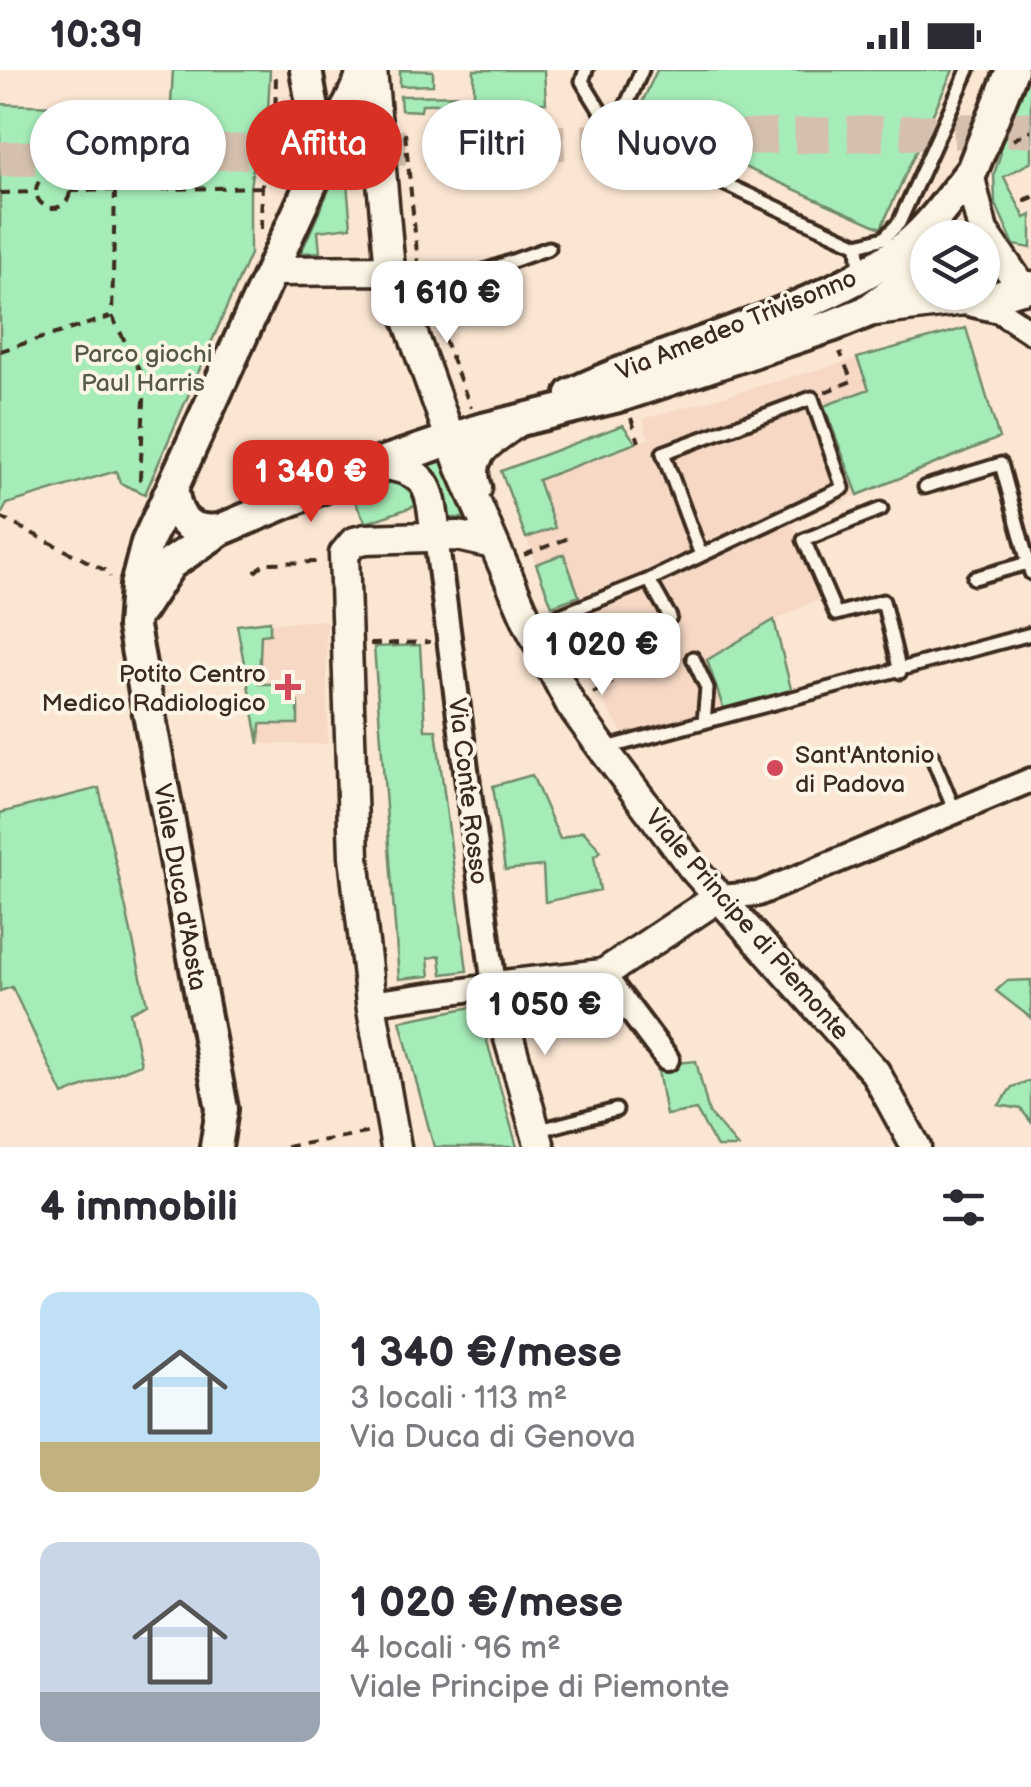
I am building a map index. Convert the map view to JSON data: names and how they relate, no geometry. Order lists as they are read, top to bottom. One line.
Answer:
{"streets":{"main road":["Via Amedeo Trivisonno","Viale Duca d'Aosta"],"street":["Via Conte Rosso","Viale Principe di Piemonte"]},"crossings":[["Via Amedeo Trivisonno","Via Conte Rosso"],["Via Amedeo Trivisonno","Viale Principe di Piemonte"]],"parks":["Parco giochi Paul Harris"],"places":{"health":["Potito Centro Medico Radiologico"],"other":["Sant'Antonio di Padova"]},"page":{"status":"10:39","chip":["Compra","Affitta","Filtri","Nuovo"],"price":["1 610 €","1 340 €","1 020 €","1 050 €"],"heading":"4 immobili","list":[{"name":"1 340 €/mese","note":"3 locali · 113 m² · Via Duca di Genova"},{"name":"1 020 €/mese","note":"4 locali · 96 m² · Viale Principe di Piemonte"}]}}
